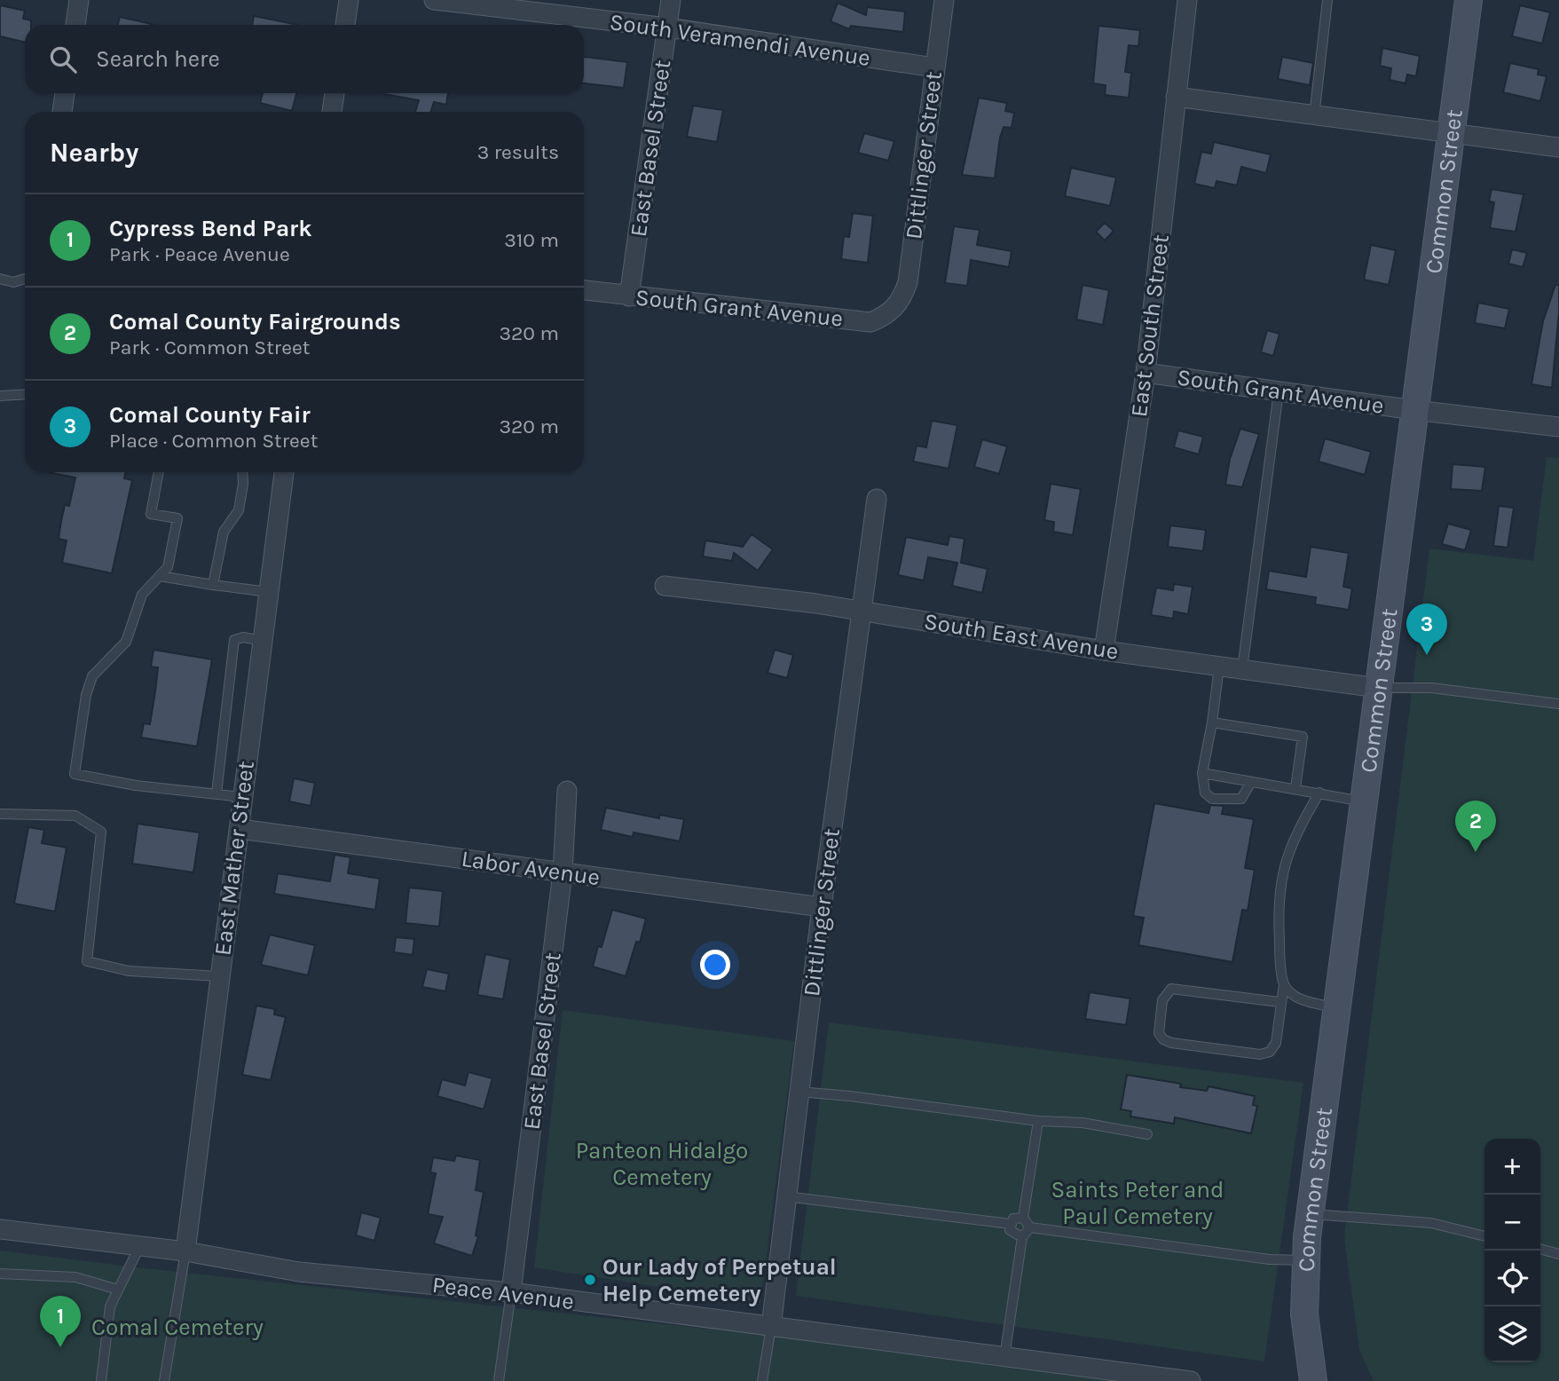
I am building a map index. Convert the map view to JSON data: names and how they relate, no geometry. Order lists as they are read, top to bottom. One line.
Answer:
{"streets":{"main road":["Common Street"],"street":["South Veramendi Avenue","East Basel Street","Dittlinger Street","South Grant Avenue","East South Street","South East Avenue","East Mather Street","Labor Avenue","Peace Avenue"]},"crossings":[["South Veramendi Avenue","East Basel Street"],["South Veramendi Avenue","Dittlinger Street"],["East Basel Street","South Grant Avenue"],["East Basel Street","Labor Avenue"],["East Basel Street","Peace Avenue"],["Dittlinger Street","South Grant Avenue"],["Dittlinger Street","South East Avenue"],["Dittlinger Street","Labor Avenue"],["Dittlinger Street","Peace Avenue"],["Common Street","South Grant Avenue"],["Common Street","South East Avenue"],["South Grant Avenue","East South Street"],["East South Street","South East Avenue"],["East Mather Street","Labor Avenue"],["East Mather Street","Peace Avenue"]],"parks":["Panteon Hidalgo Cemetery","Saints Peter and Paul Cemetery","Comal Cemetery"],"places":["Our Lady of Perpetual Help Cemetery"],"page":{"search":"Search here","heading":["Nearby","3 results"],"list":[{"mark":"1","name":"Cypress Bend Park","note":"Park · Peace Avenue","value":"310 m"},{"mark":"2","name":"Comal County Fairgrounds","note":"Park · Common Street","value":"320 m"},{"mark":"3","name":"Comal County Fair","note":"Place · Common Street","value":"320 m"}],"pins":["3","2","1"],"map_buttons":["+","−"]}}
